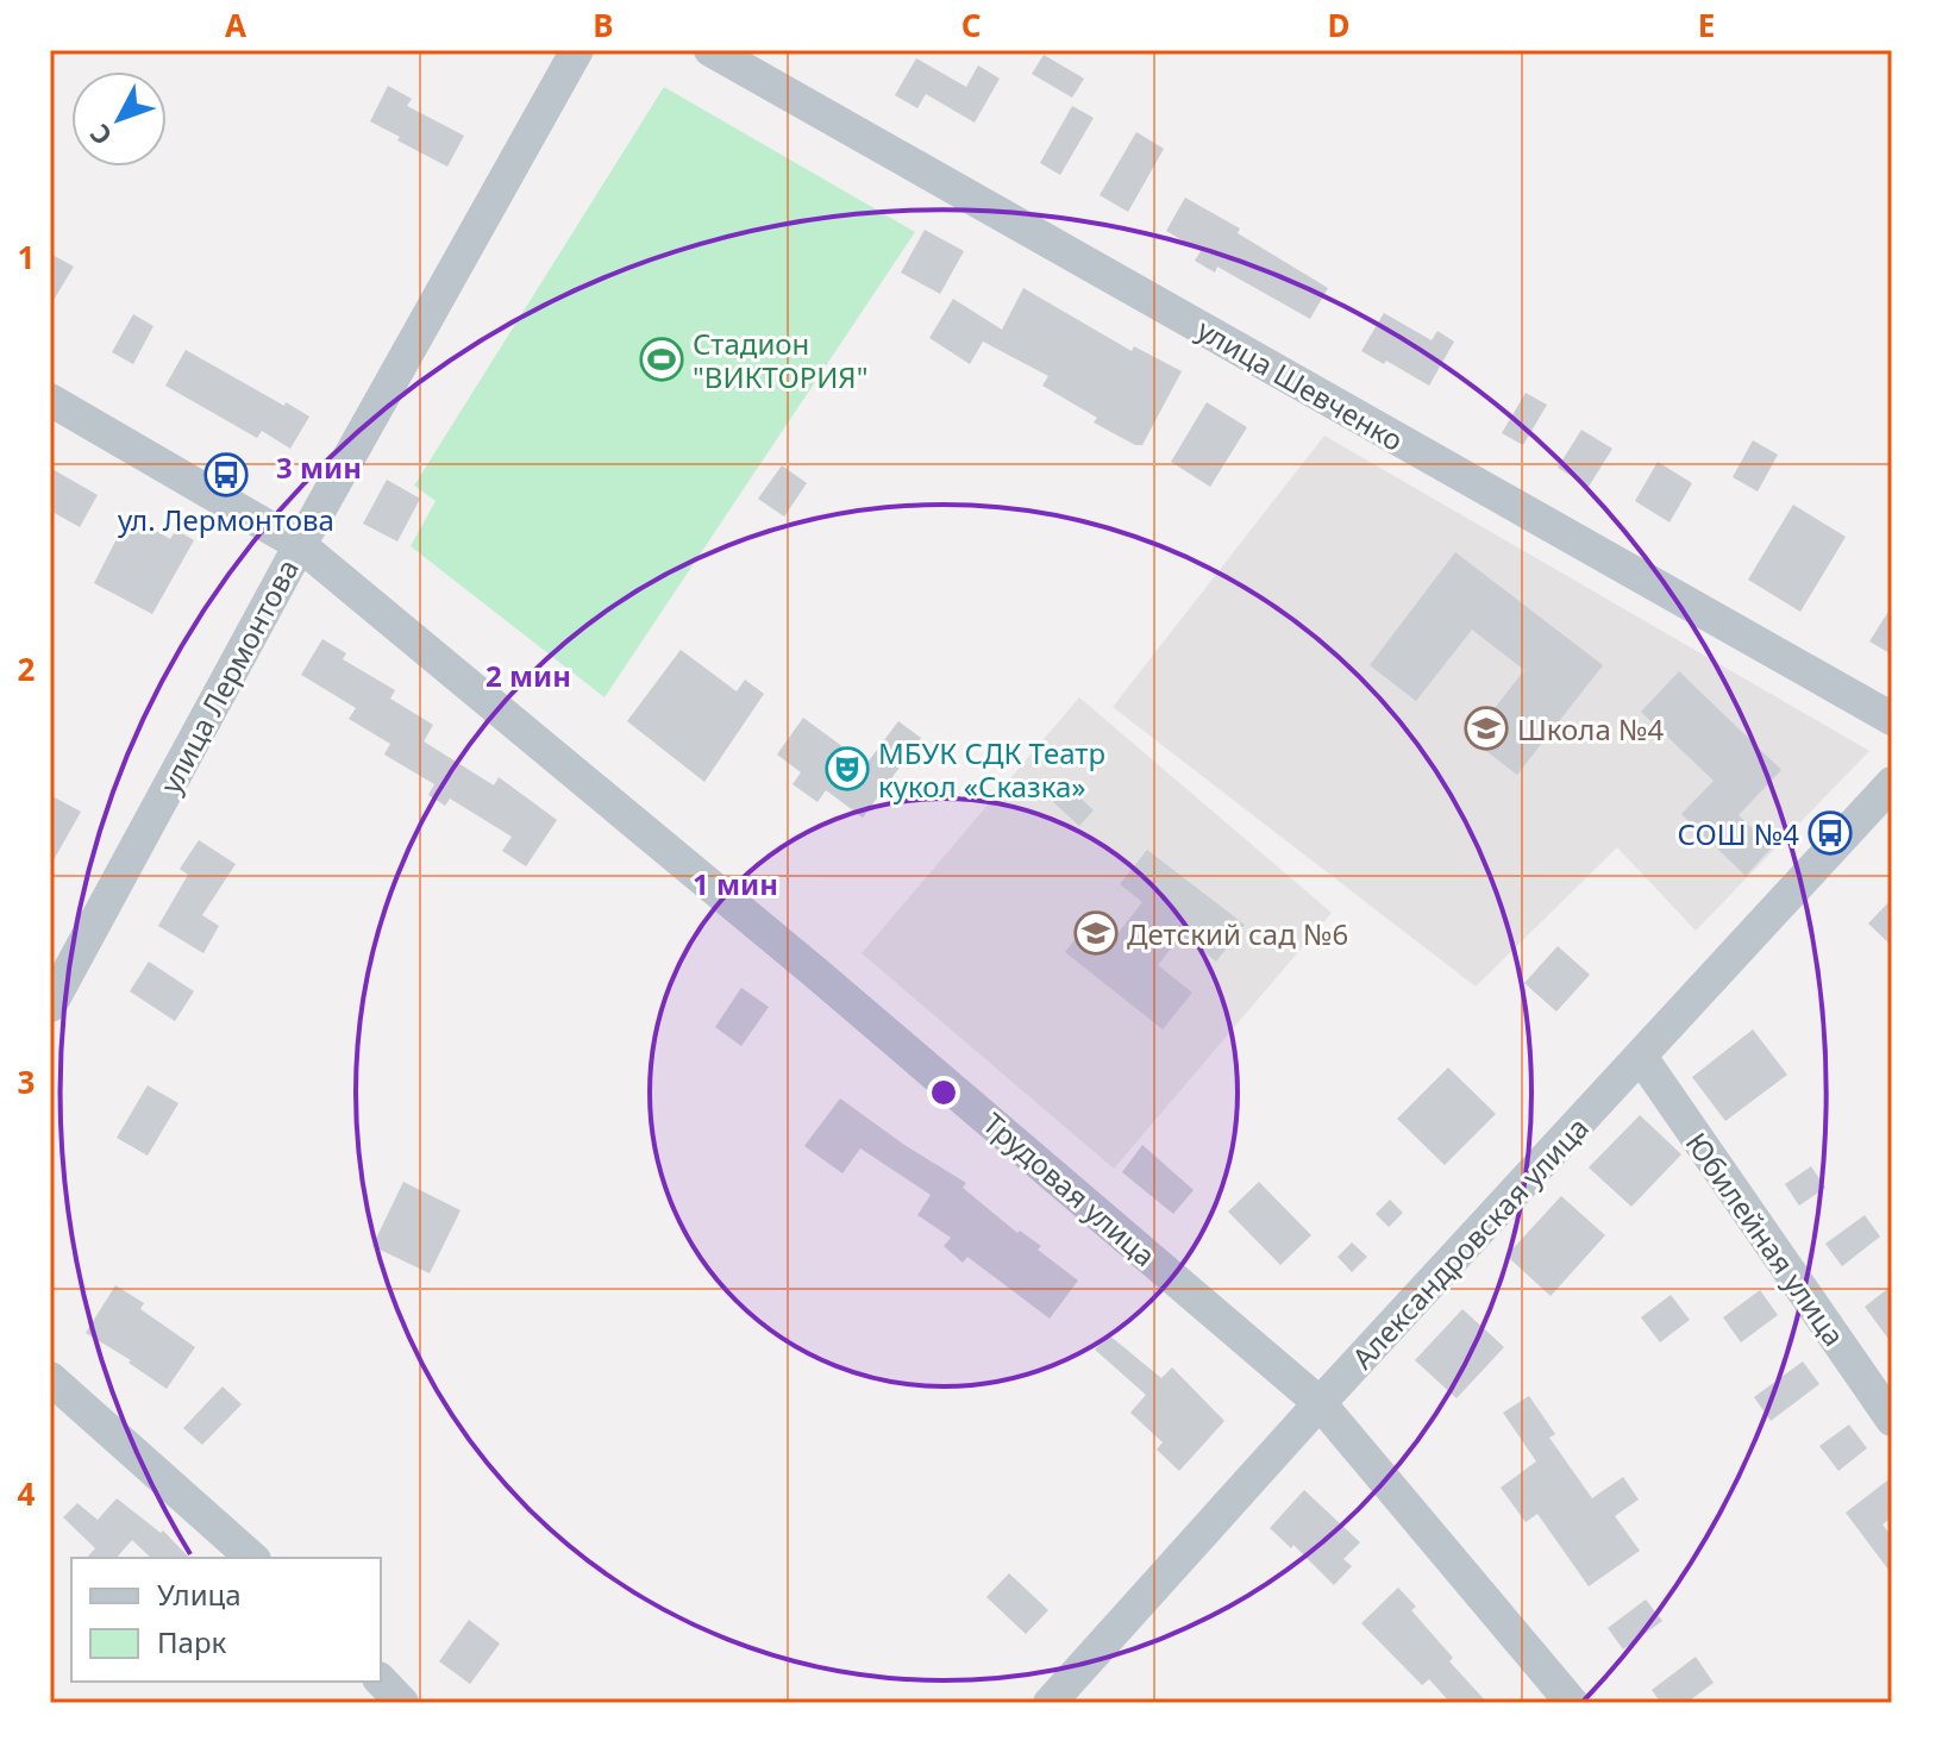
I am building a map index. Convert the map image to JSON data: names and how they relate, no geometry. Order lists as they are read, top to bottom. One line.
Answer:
{"streets":{"street":["улица Шевченко","улица Лермонтова","Трудовая улица","Юбилейная улица","Александровская улица"]},"crossings":[["улица Лермонтова","Трудовая улица"],["Трудовая улица","Александровская улица"],["Юбилейная улица","Александровская улица"]],"places":{"sports":["Стадион \"ВИКТОРИЯ\""],"bus stop":["ул. Лермонтова","СОШ №4"],"school or university":["Школа №4","Детский сад №6"],"theatre":["МБУК СДК Театр кукол «Сказка»"]},"legend":["Улица","Парк"],"north":"bottom left","grid":{"columns":["A","B","C","D","E"],"rows":["1","2","3","4"]},"rings":["3 мин","2 мин","1 мин"]}
